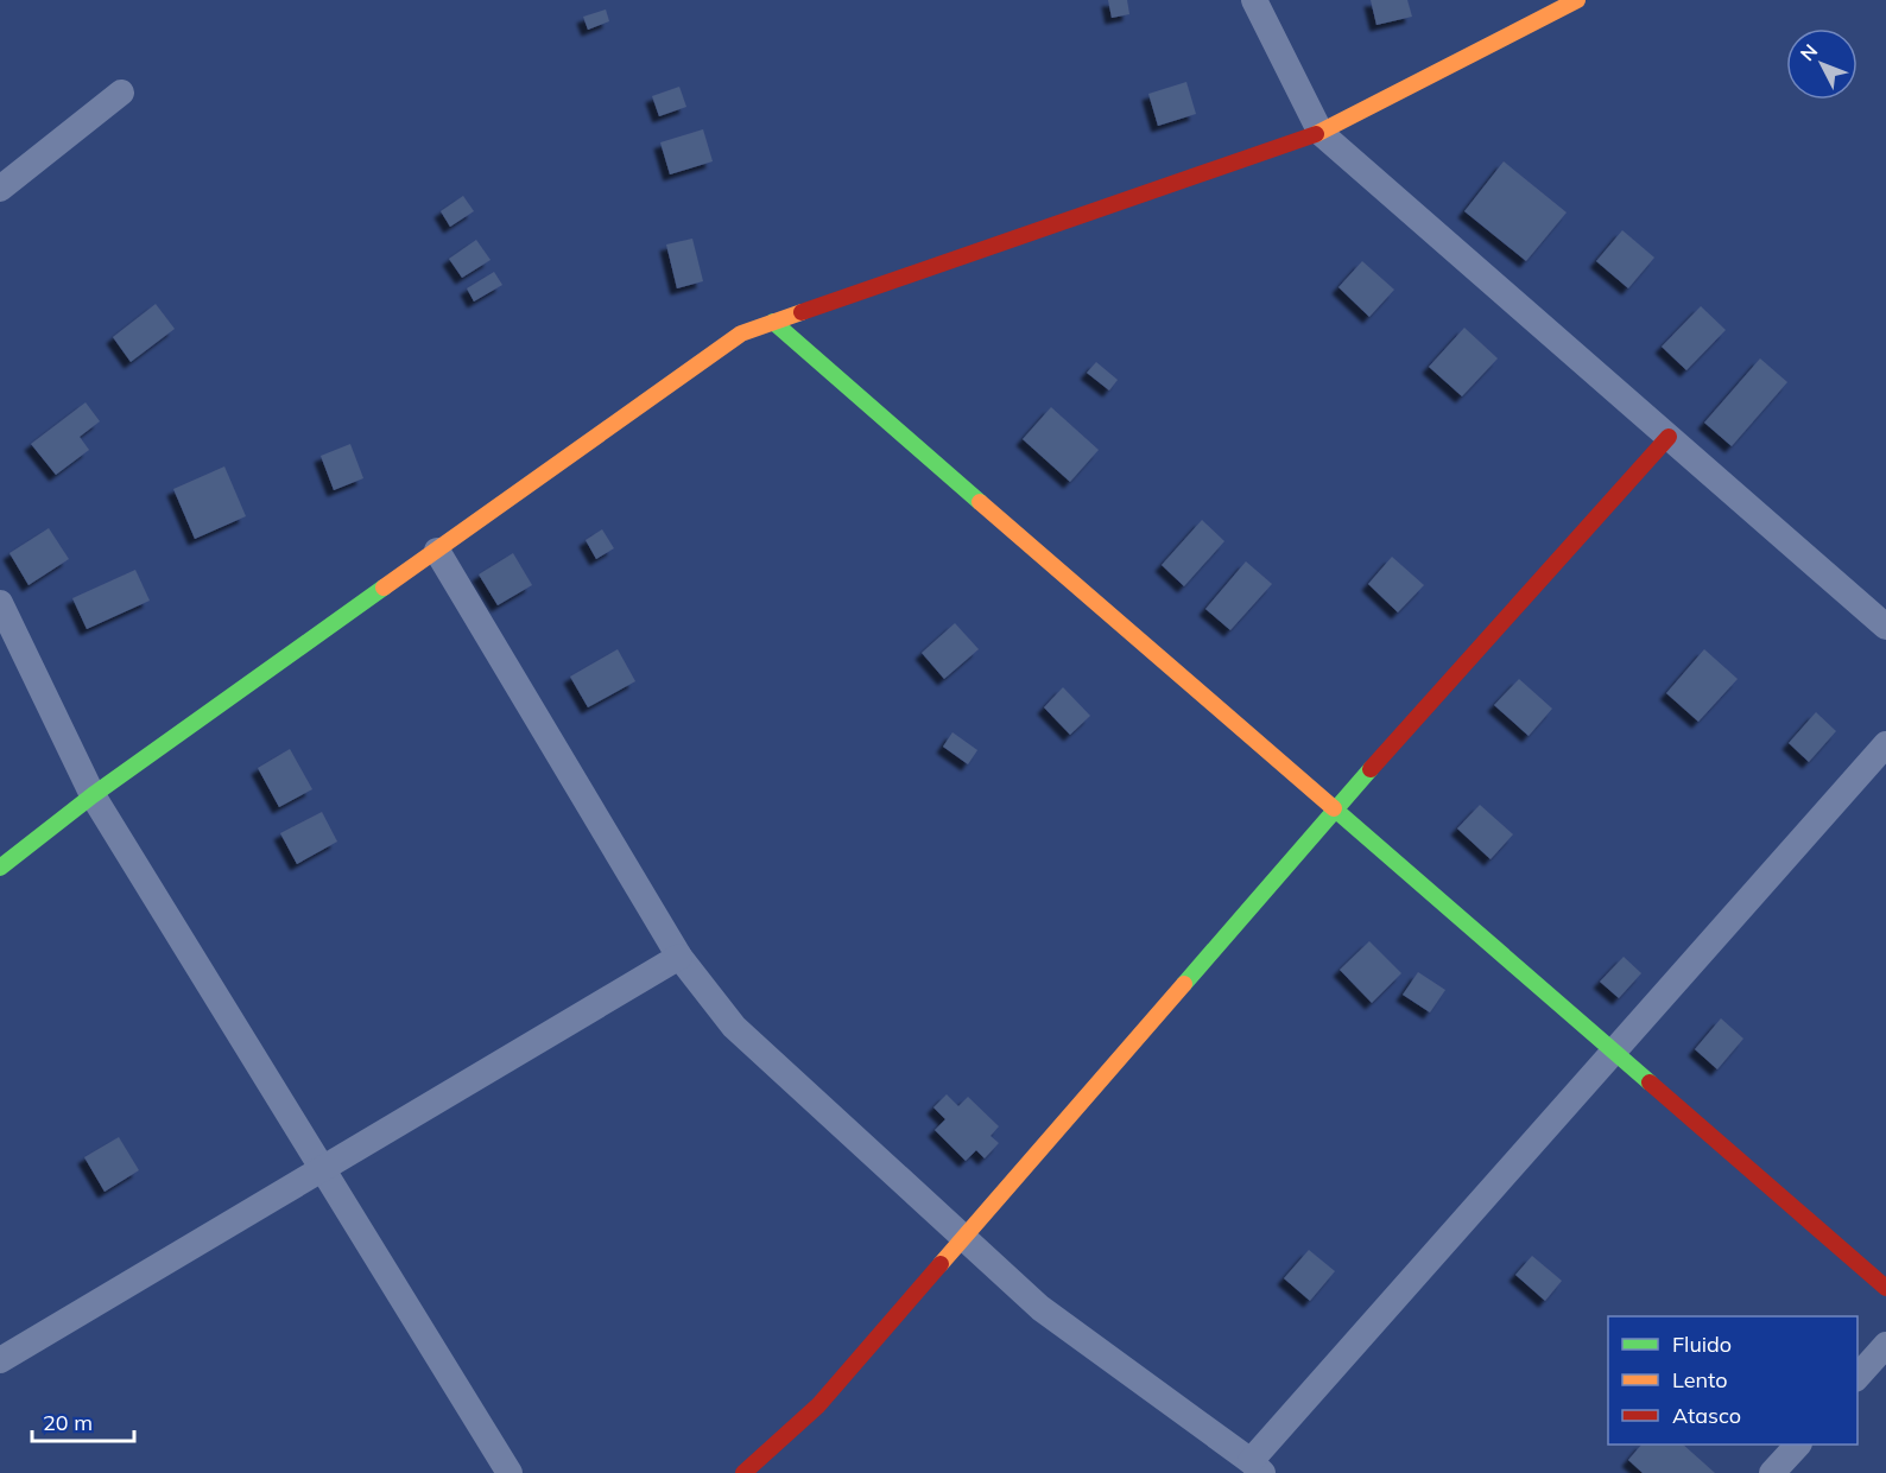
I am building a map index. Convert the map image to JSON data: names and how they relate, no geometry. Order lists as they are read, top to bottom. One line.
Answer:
{"legend":["Fluido","Lento","Atasco"],"scale_bar":"20 m","north":"top left"}
